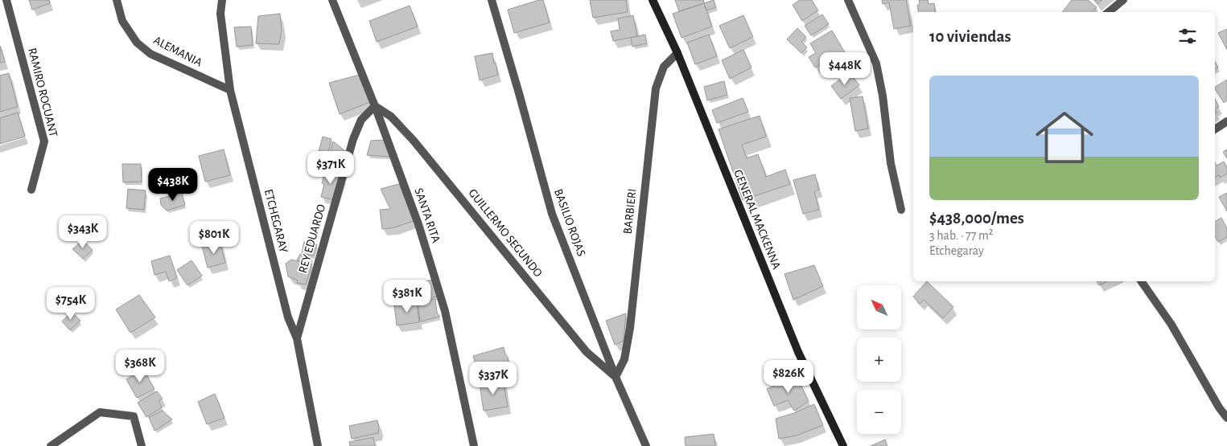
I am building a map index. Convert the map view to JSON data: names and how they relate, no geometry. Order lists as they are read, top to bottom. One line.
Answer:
{"streets":{"street":["ALEMANIA","RAMIRO ROCUANT","BARBIERI","SANTA RITA","GENERAL MACKENNA","ETCHEGARAY","BASILIO ROJAS","GUILLERMO SEGUNDO","REY EDUARDO"]},"crossings":[["ALEMANIA","ETCHEGARAY"],["BARBIERI","GENERAL MACKENNA"],["BARBIERI","BASILIO ROJAS"],["BARBIERI","GUILLERMO SEGUNDO"],["SANTA RITA","GUILLERMO SEGUNDO"],["SANTA RITA","REY EDUARDO"],["ETCHEGARAY","REY EDUARDO"],["BASILIO ROJAS","GUILLERMO SEGUNDO"],["GUILLERMO SEGUNDO","REY EDUARDO"]],"north":"top left","page":{"heading":"10 viviendas","price":["$448K","$371K","$438K","$343K","$801K","$381K","$754K","$368K","$826K","$337K"],"list":[{"name":"$438,000/mes","note":"3 hab. · 77 m² · Etchegaray"}],"map_buttons":["+","−"]}}
